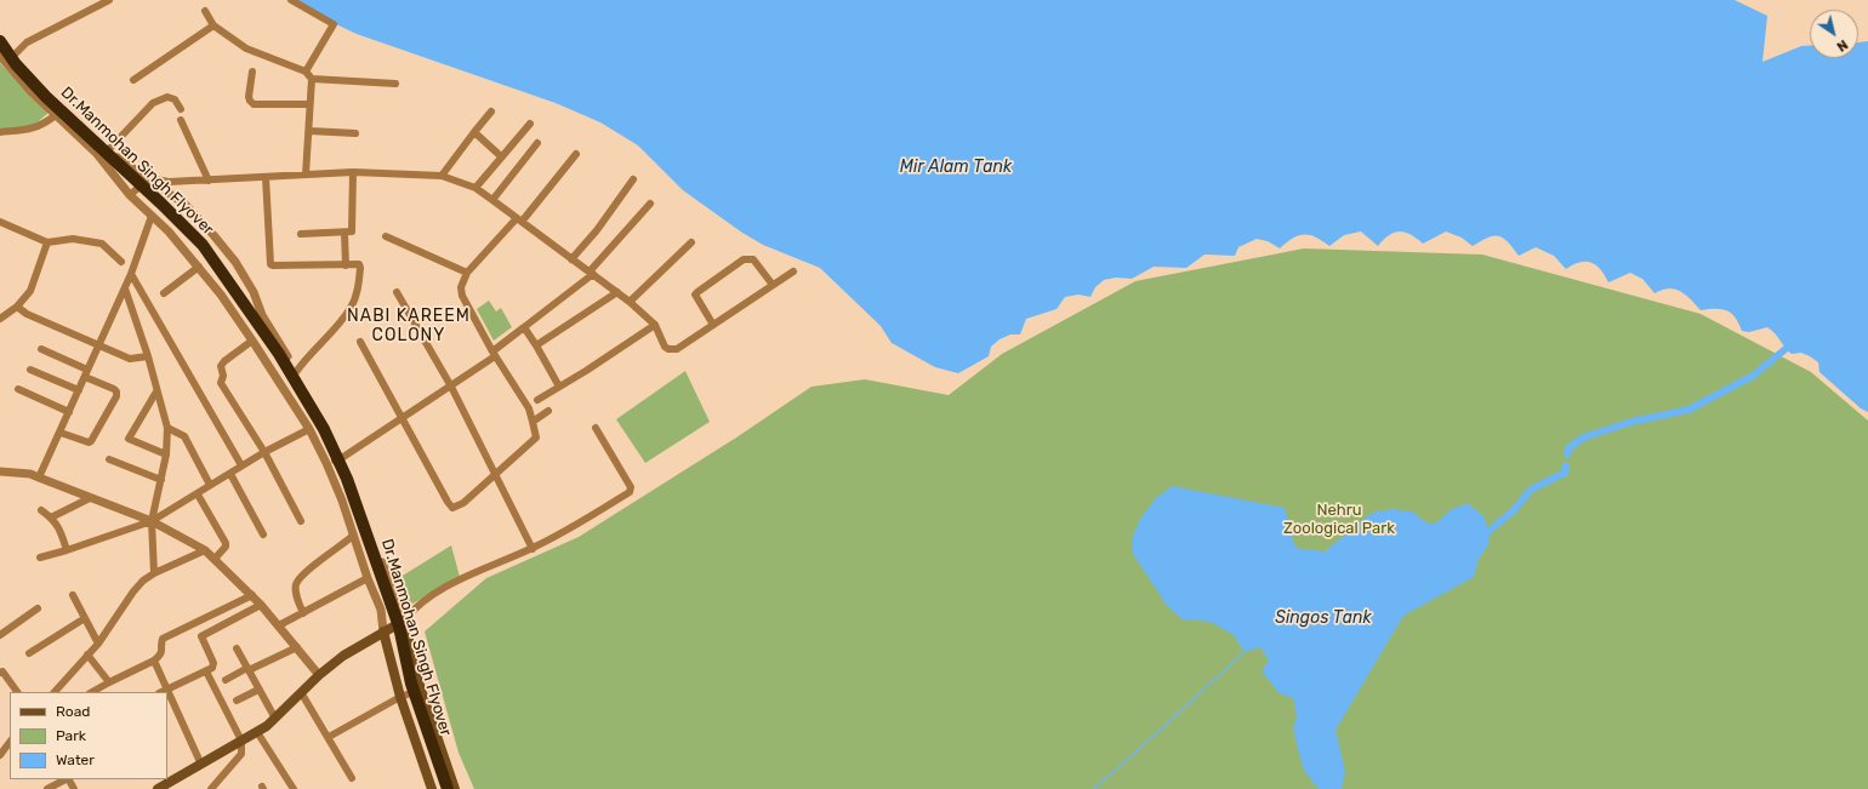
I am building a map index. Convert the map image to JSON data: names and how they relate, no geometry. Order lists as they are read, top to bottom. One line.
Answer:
{"streets":{"highway":["Dr.Manmohan Singh Flyover"]},"districts":["NABI KAREEM COLONY"],"water":["Mir Alam Tank","Singos Tank"],"parks":["Nehru Zoological Park"],"legend":["Road","Park","Water"],"north":"bottom right"}
